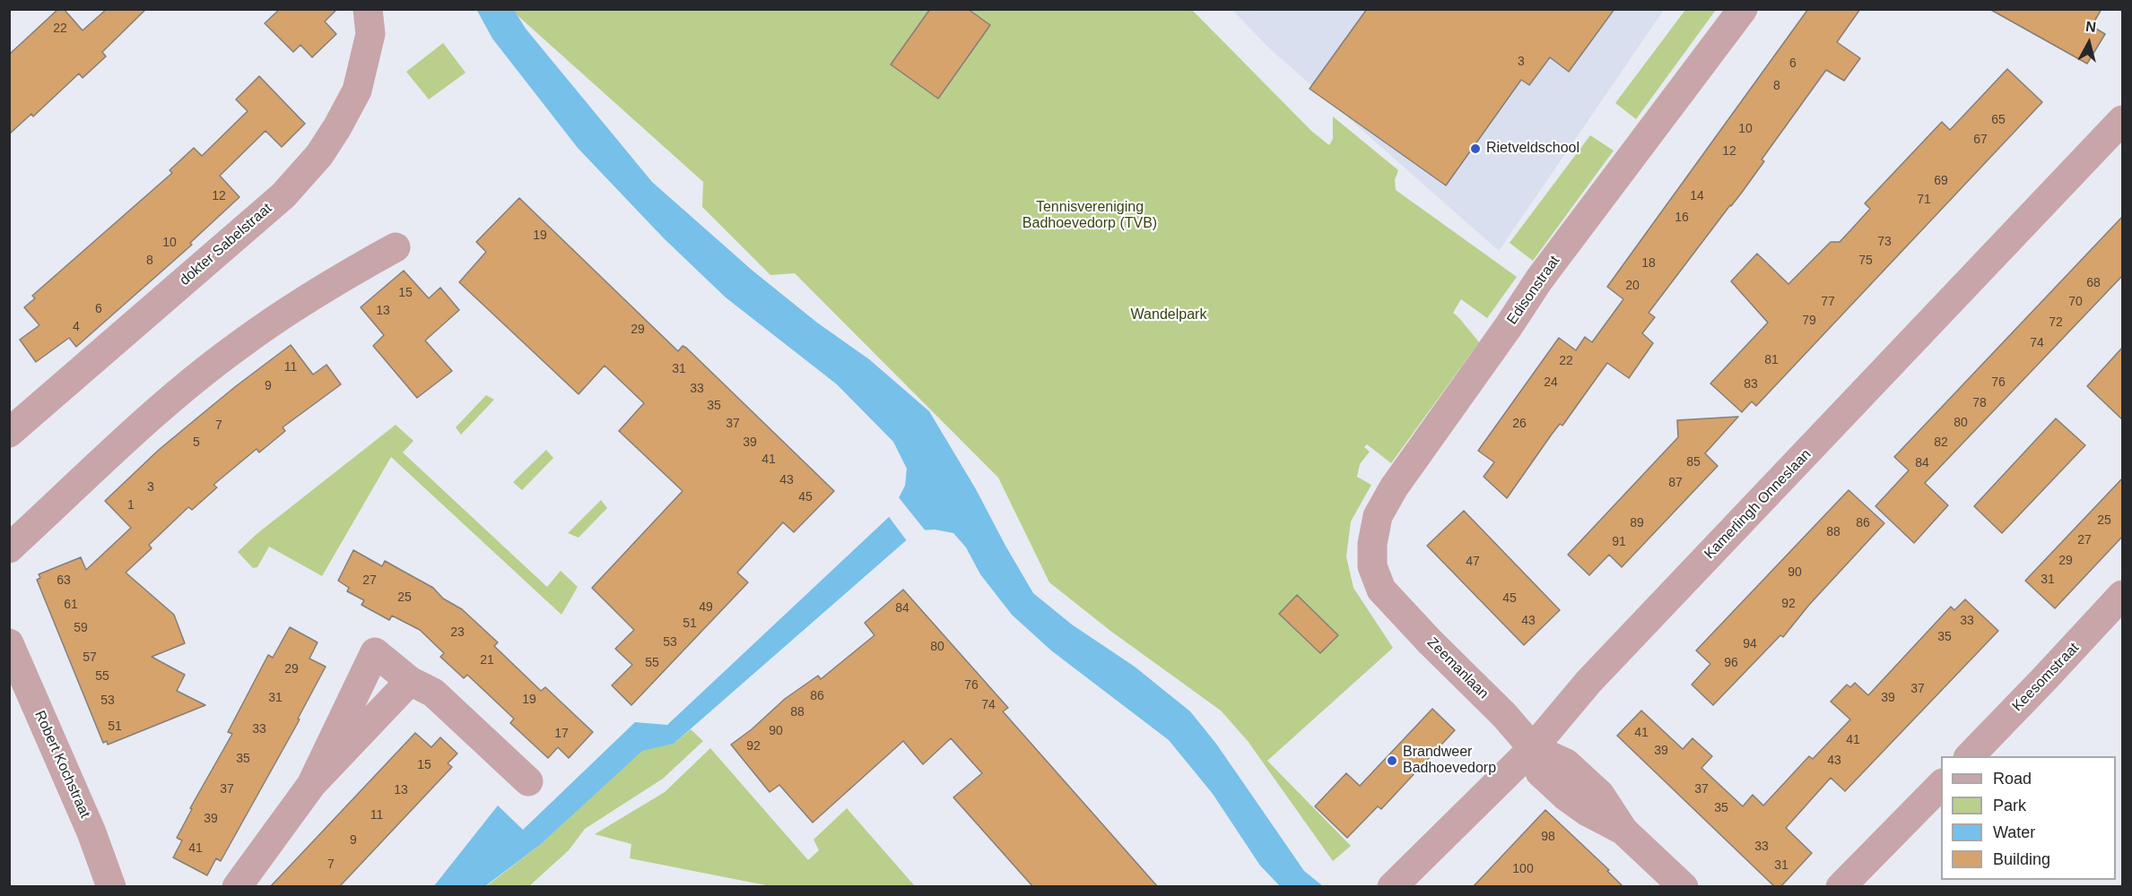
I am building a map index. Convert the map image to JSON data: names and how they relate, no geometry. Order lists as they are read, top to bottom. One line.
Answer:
{"streets":{"street":["dokter Sabelstraat","Edisonstraat","Kamerlingh Onneslaan","Zeemanlaan","Keesomstraat","Robert Kochstraat"]},"crossings":[["Edisonstraat","Zeemanlaan"],["Kamerlingh Onneslaan","Zeemanlaan"]],"parks":["Tennisvereniging Badhoevedorp (TVB)","Wandelpark"],"places":["Rietveldschool","Brandweer Badhoevedorp"],"house_numbers":["22","3","6","8","65","10","67","12","69","12","14","71","16","19","73","10","8","75","18","68","20","15","77","70","6","13","79","72","4","29","74","81","22","11","31","24","76","83","9","33","78","35","80","37","26","7","5","39","82","41","85","84","43","87","3","45","1","25","89","86","88","27","91","29","47","90","31","63","27","25","45","92","61","49","84","43","33","51","59","23","35","53","94","80","57","21","55","96","29","55","76","37","86","31","39","19","53","74","88","51","33","90","41","17","41","92","39","35","43","15","37","37","13","35","11","39","98","9","33","41","7","31","100"],"legend":["Road","Park","Water","Building"],"north":"top"}
